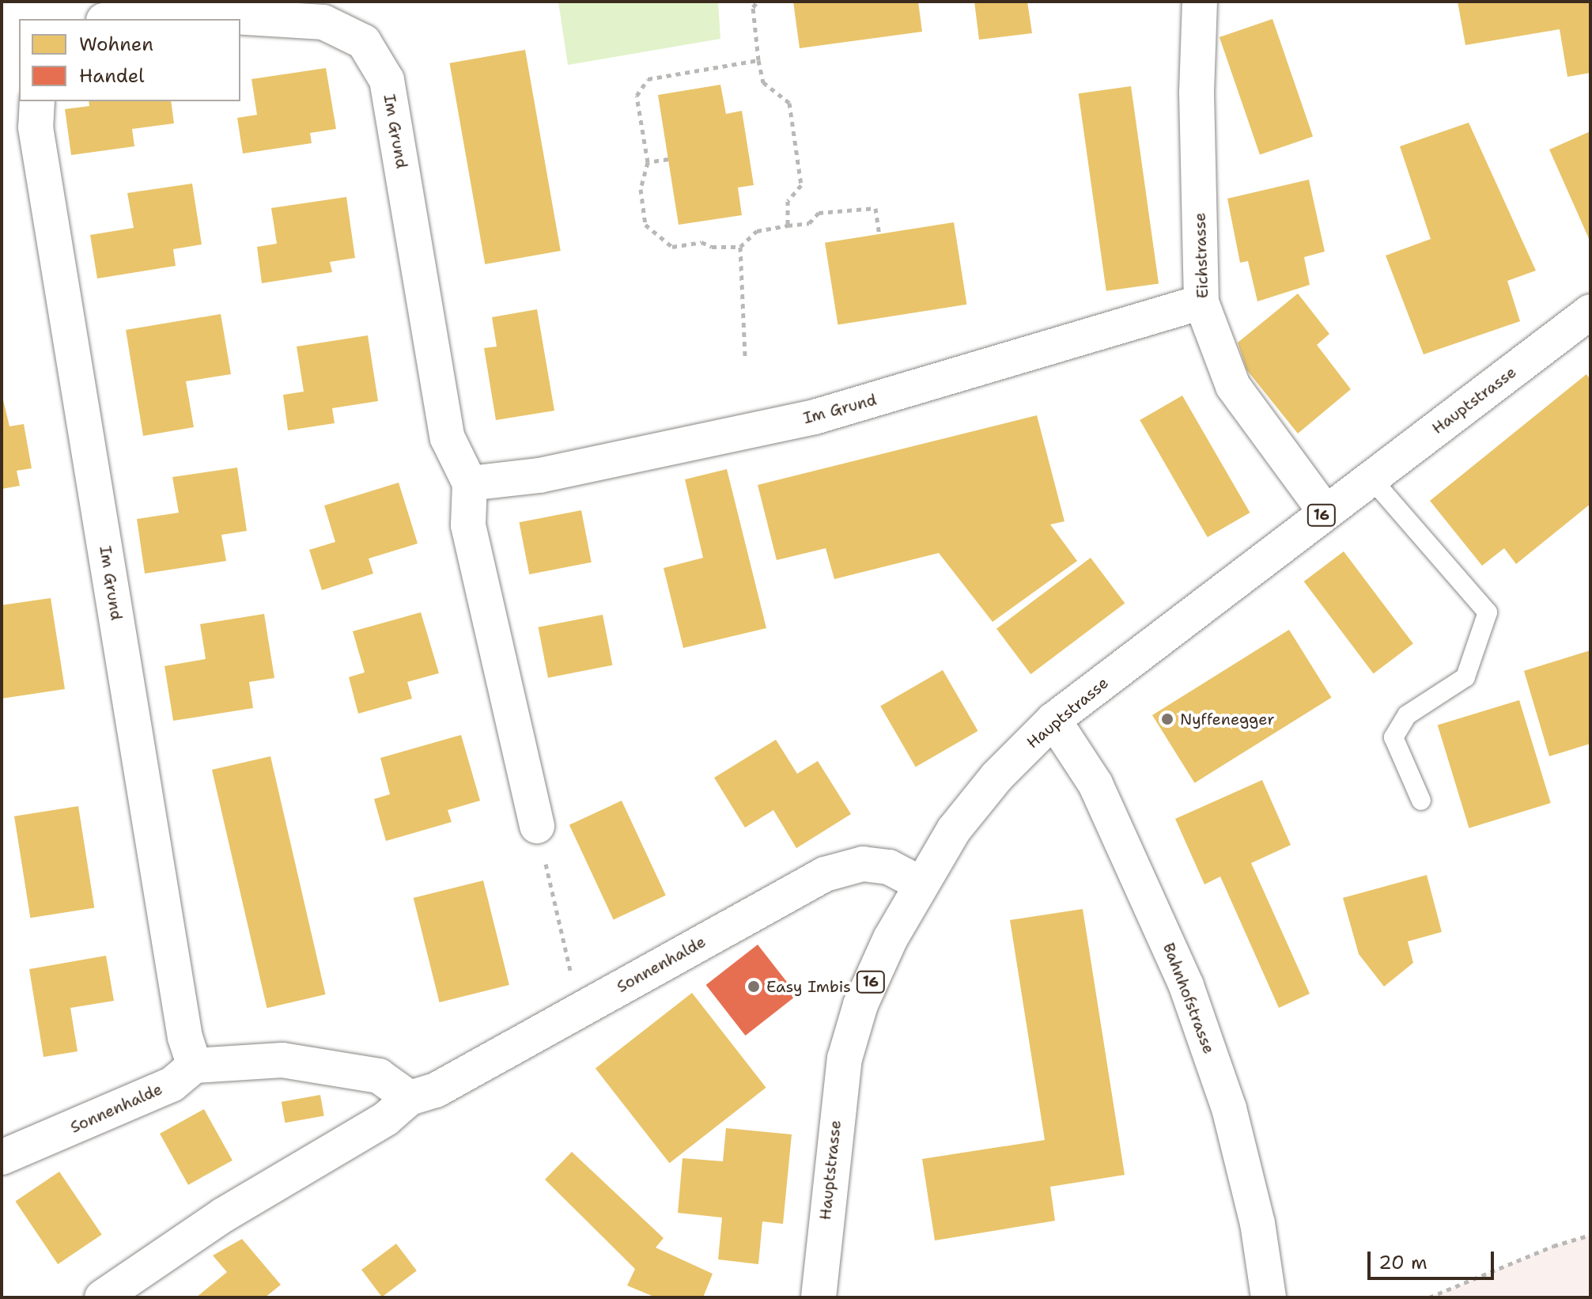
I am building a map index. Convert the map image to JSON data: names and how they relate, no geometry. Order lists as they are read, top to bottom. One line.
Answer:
{"streets":{"street":["Im Grund","Eichstrasse","Hauptstrasse","16","Sonnenhalde","Bahnhofstrasse"]},"crossings":[["Im Grund","Eichstrasse"],["Im Grund","Sonnenhalde"],["Eichstrasse","Hauptstrasse"],["Hauptstrasse","Sonnenhalde"],["Hauptstrasse","Bahnhofstrasse"]],"places":["Nyffenegger","Easy Imbis"],"legend":["Wohnen","Handel"],"scale_bar":"20 m"}
